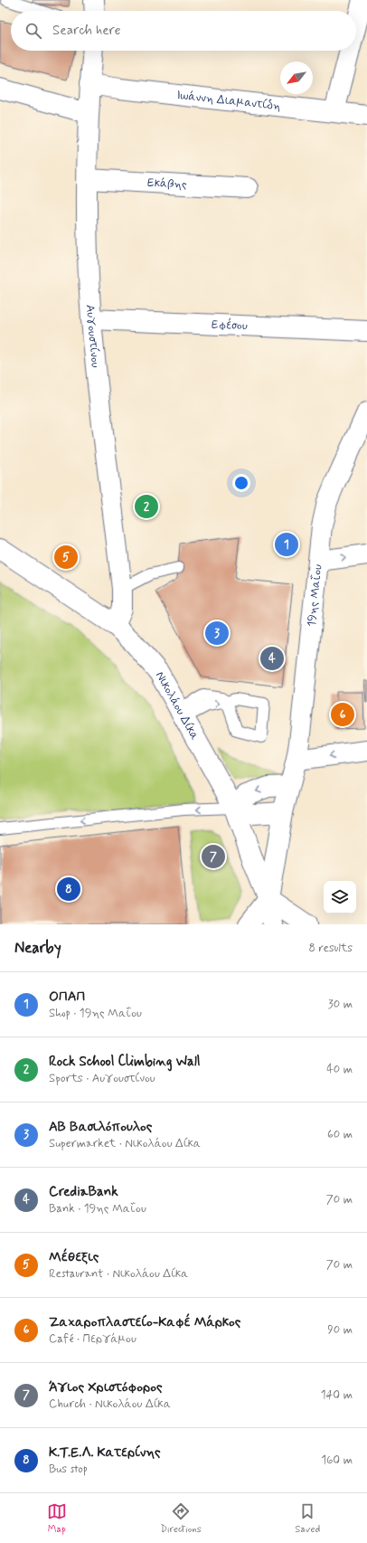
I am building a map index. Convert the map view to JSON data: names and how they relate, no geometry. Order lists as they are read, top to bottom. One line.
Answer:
{"streets":{"street":["Ιωάννη Διαμαντίδη","Εκάβης","Εφέσου","Αυγουστίνου","19ης Μαΐου","Νικολάου Δίκα"]},"crossings":[["Ιωάννη Διαμαντίδη","Αυγουστίνου"],["Εκάβης","Αυγουστίνου"],["Εφέσου","Αυγουστίνου"],["Αυγουστίνου","Νικολάου Δίκα"],["19ης Μαΐου","Νικολάου Δίκα"]],"north":"bottom left","page":{"search":"Search here","pins":["2","1","5","3","4","6","7","8"],"heading":["Nearby","8 results"],"list":[{"mark":"1","name":"ΟΠΑΠ","note":"Shop · 19ης Μαΐου","value":"30 m"},{"mark":"2","name":"Rock School Climbing Wall","note":"Sports · Αυγουστίνου","value":"40 m"},{"mark":"3","name":"ΑΒ Βασιλόπουλος","note":"Supermarket · Νικολάου Δίκα","value":"60 m"},{"mark":"4","name":"CrediaBank","note":"Bank · 19ης Μαΐου","value":"70 m"},{"mark":"5","name":"Μέθεξις","note":"Restaurant · Νικολάου Δίκα","value":"70 m"},{"mark":"6","name":"Ζαχαροπλαστείο-Καφέ Μάρκος","note":"Café · Περγάμου","value":"90 m"},{"mark":"7","name":"Άγιος Χριστόφορος","note":"Church · Νικολάου Δίκα","value":"140 m"},{"mark":"8","name":"Κ.Τ.Ε.Λ. Κατερίνης","note":"Bus stop","value":"160 m"}],"nav":["Map","Directions","Saved"]}}
